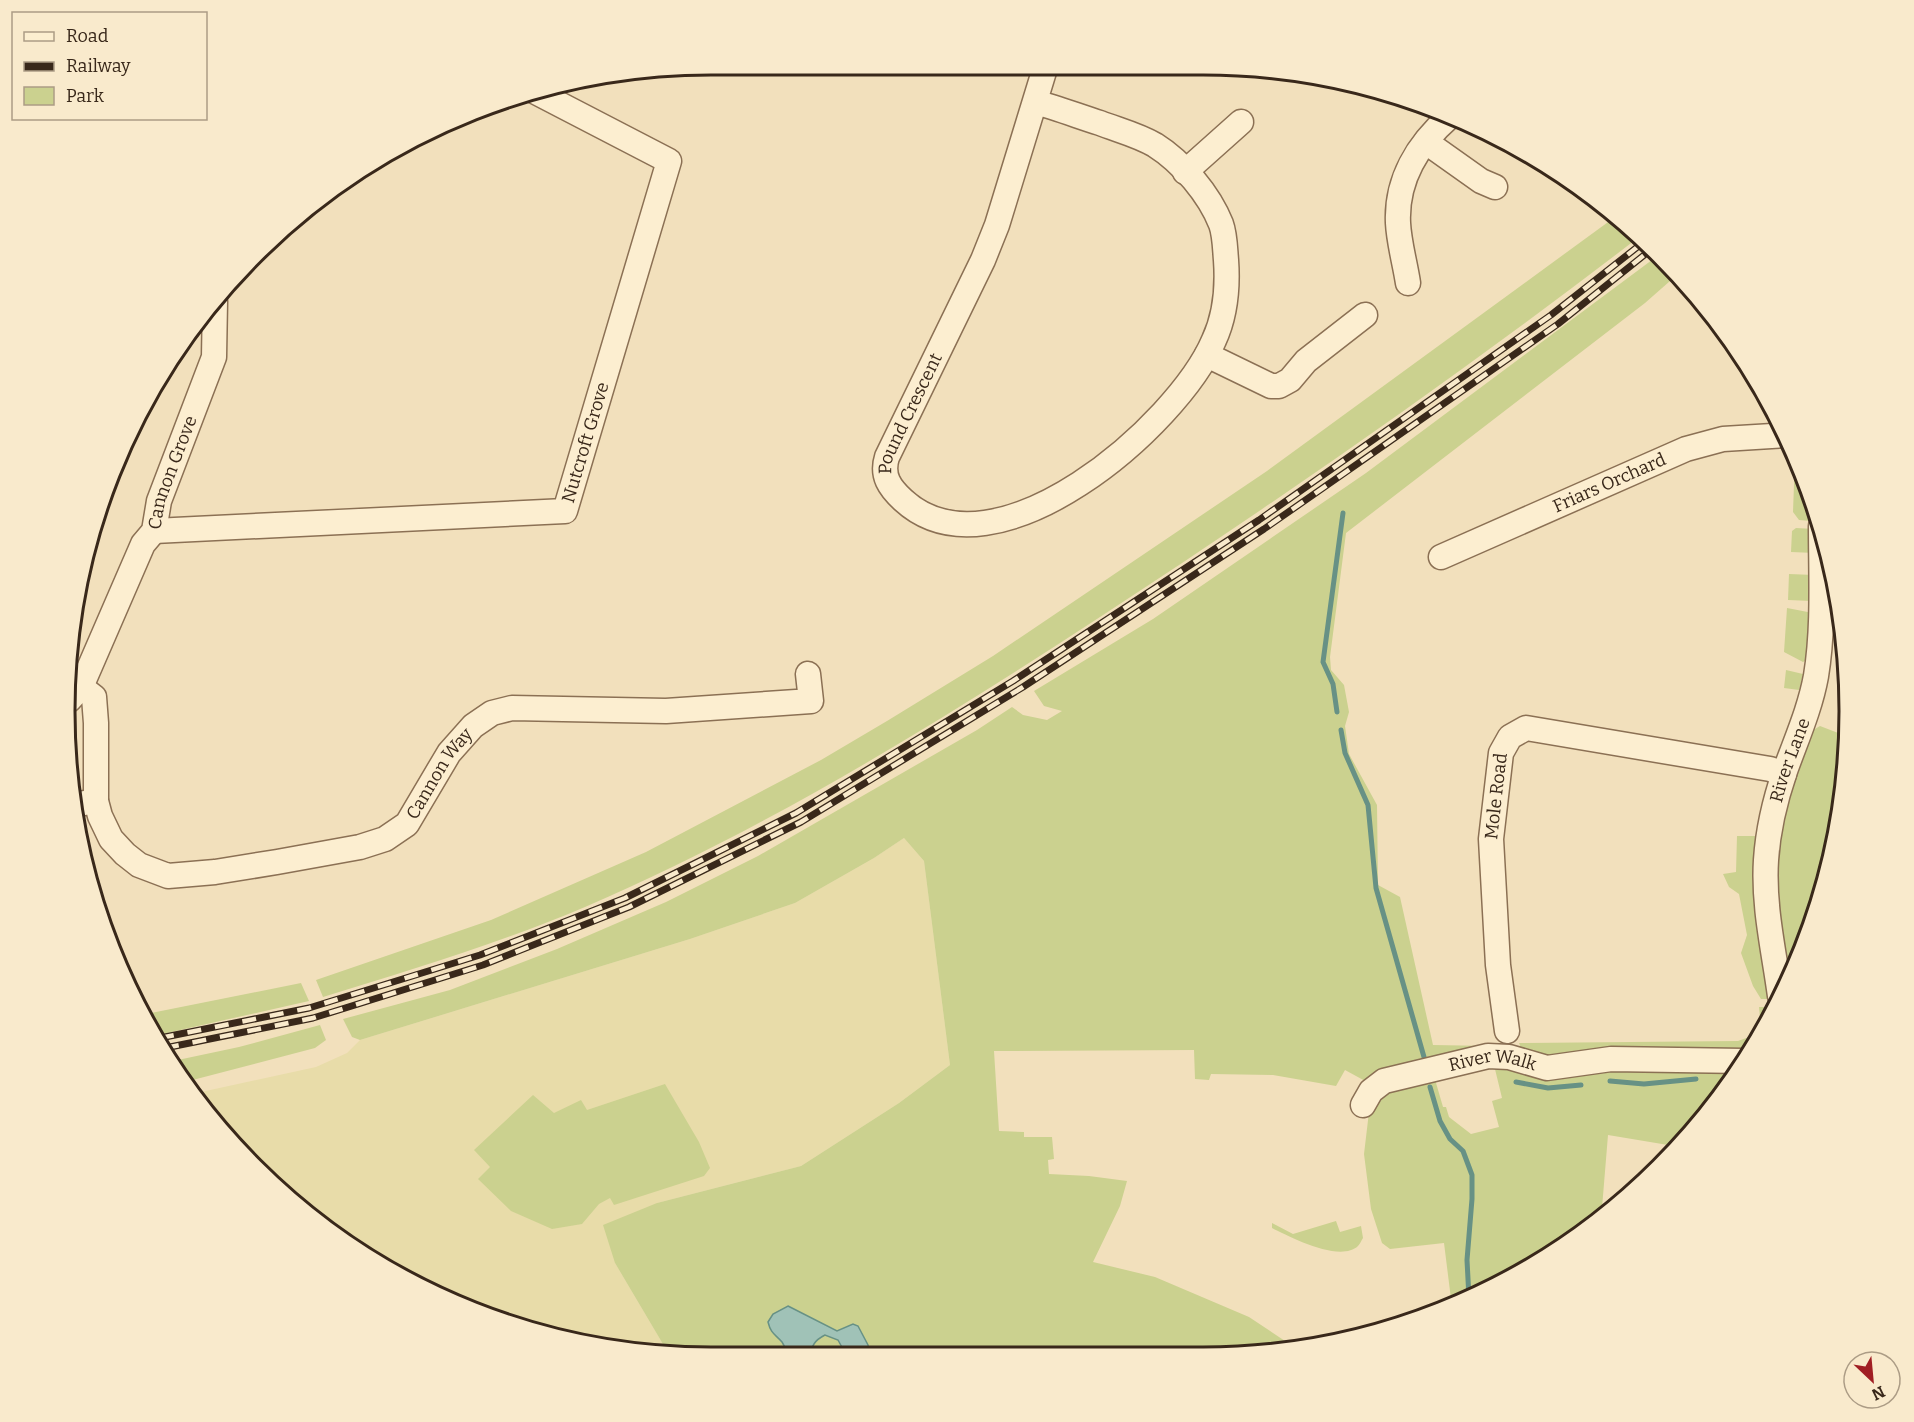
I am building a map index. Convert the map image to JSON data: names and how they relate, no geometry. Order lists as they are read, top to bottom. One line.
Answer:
{"streets":{"street":["Pound Crescent","Nutcroft Grove","Cannon Grove","Friars Orchard","River Lane","Cannon Way","Mole Road","River Walk"]},"crossings":[["Nutcroft Grove","Cannon Grove"],["River Lane","Mole Road"]],"legend":["Road","Railway","Park"],"north":"bottom right"}
